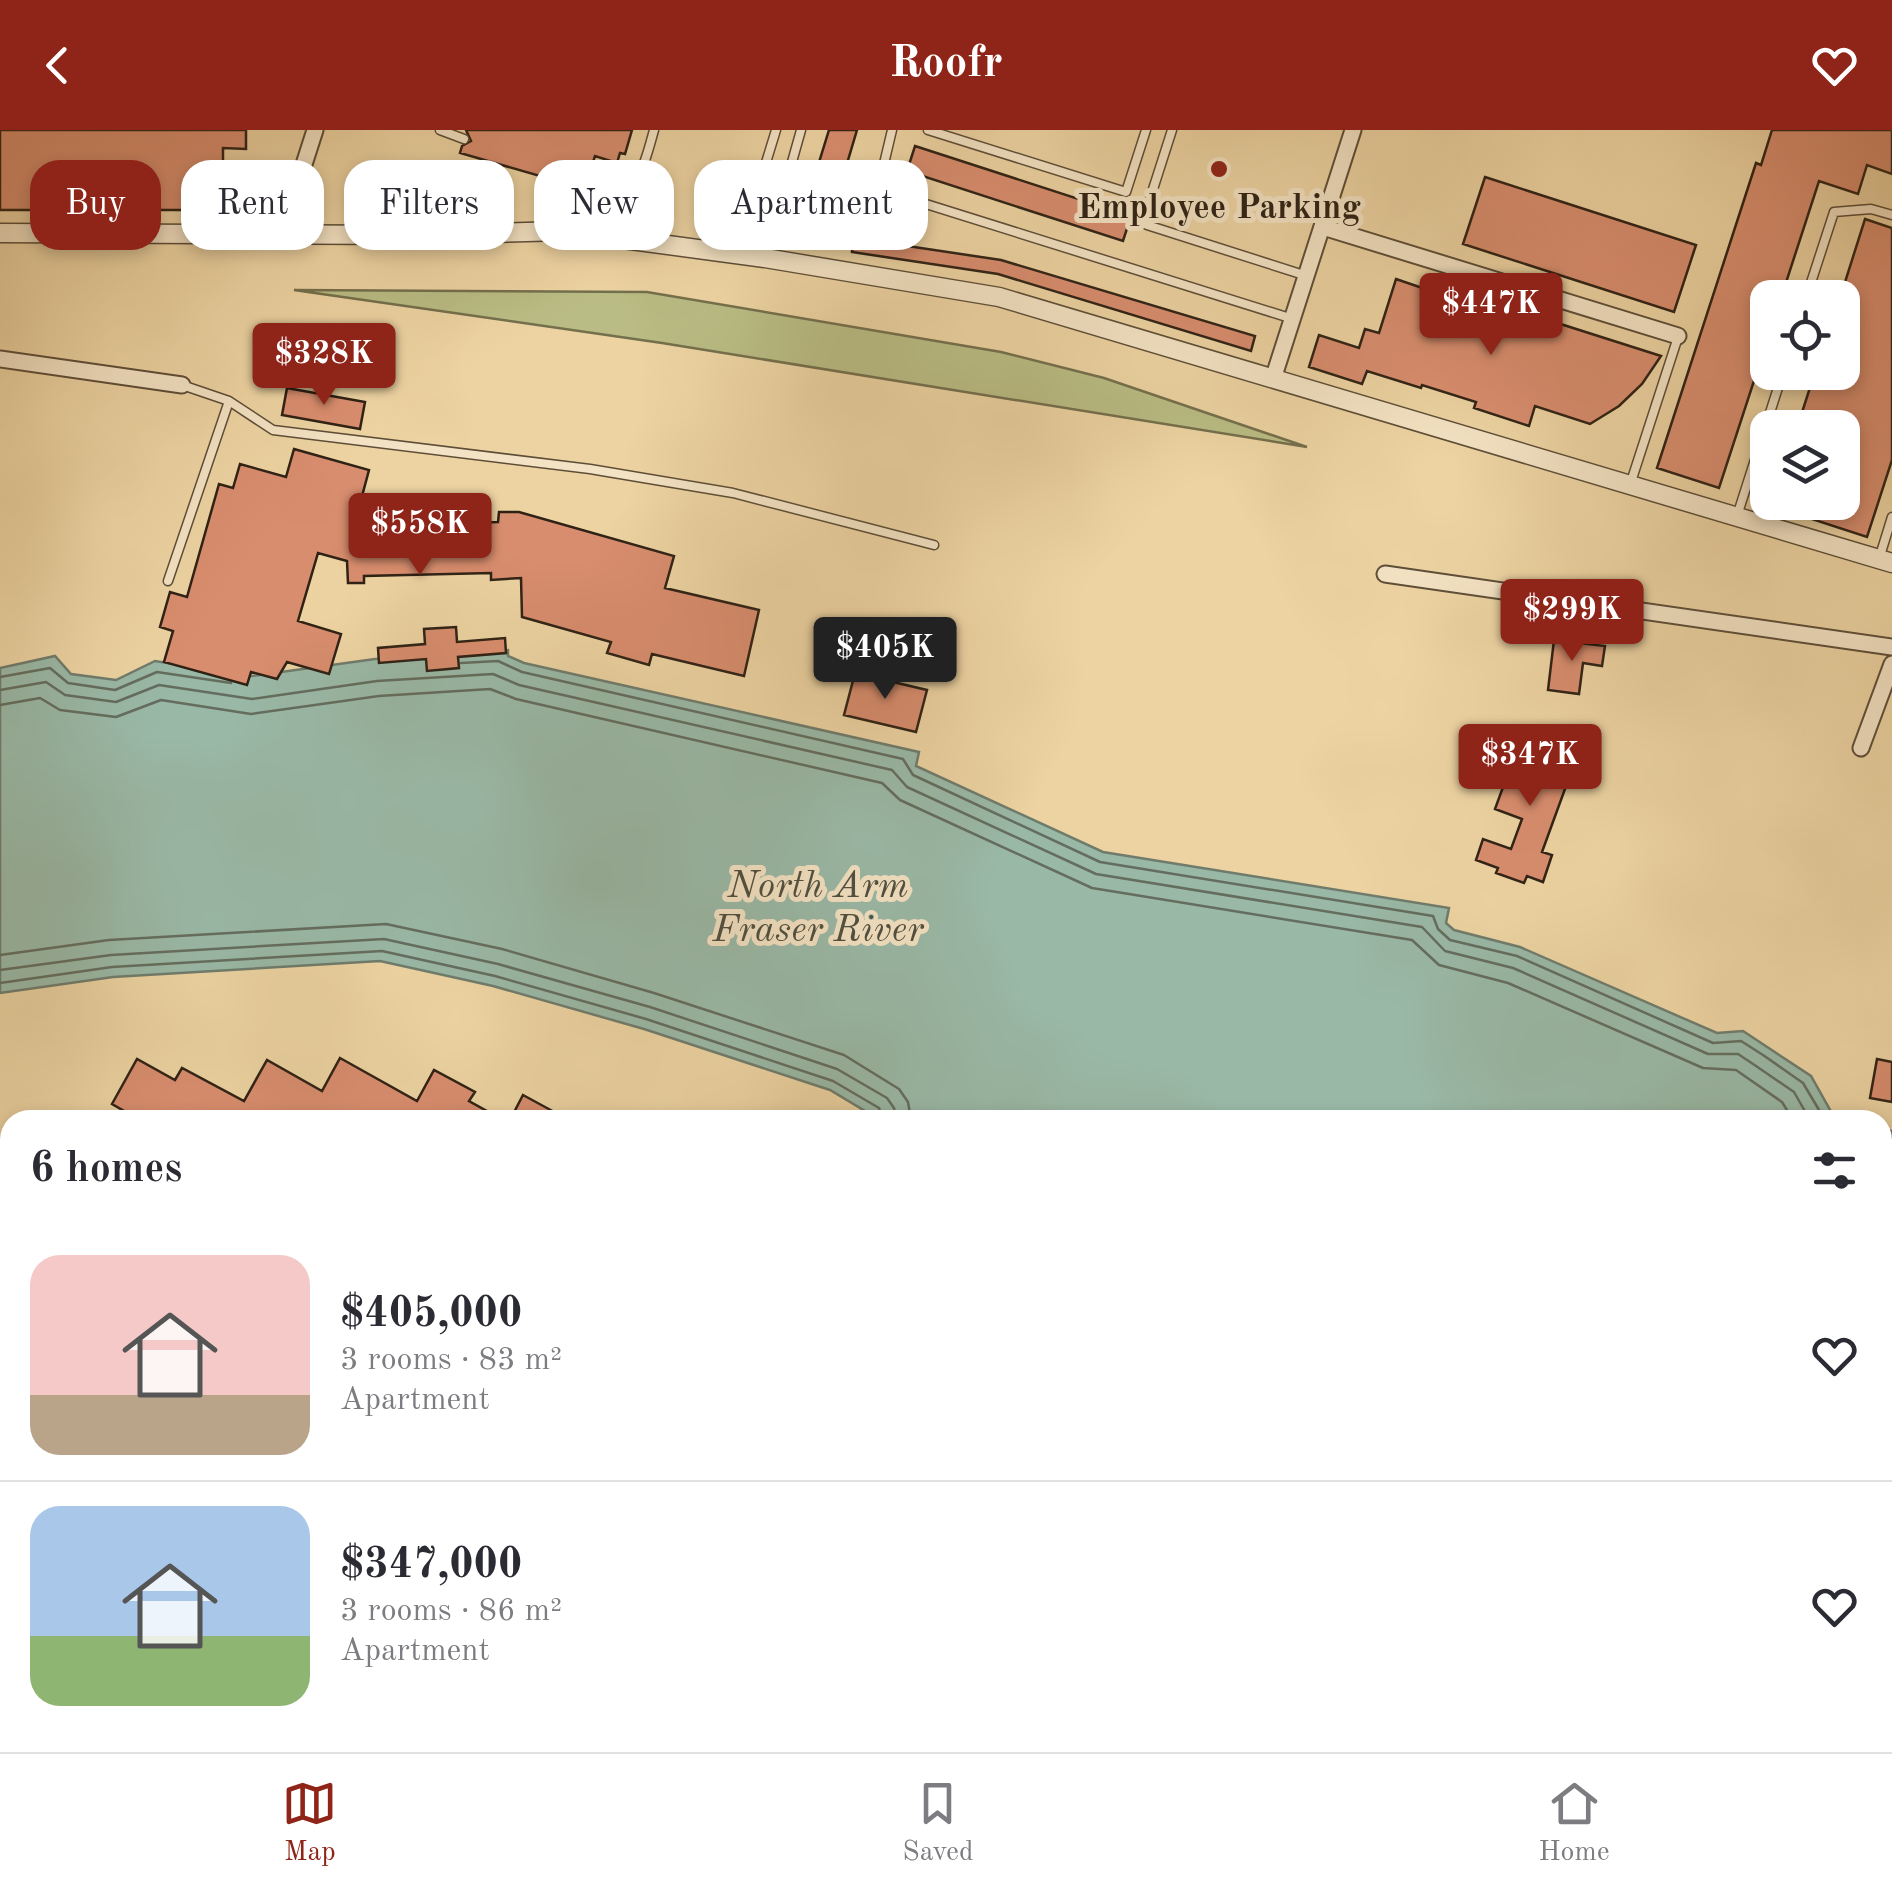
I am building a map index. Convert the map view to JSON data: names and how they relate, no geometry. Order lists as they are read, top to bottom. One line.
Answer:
{"water":["North Arm Fraser River"],"places":["Employee Parking"],"page":{"header":"Roofr","chip":["Buy","Rent","Filters","New","Apartment"],"price":["$447K","$328K","$558K","$299K","$405K","$347K"],"heading":"6 homes","list":[{"name":"$405,000","note":"3 rooms · 83 m² · Apartment"},{"name":"$347,000","note":"3 rooms · 86 m² · Apartment"}],"tabs":["Map","Saved","Home"]}}
